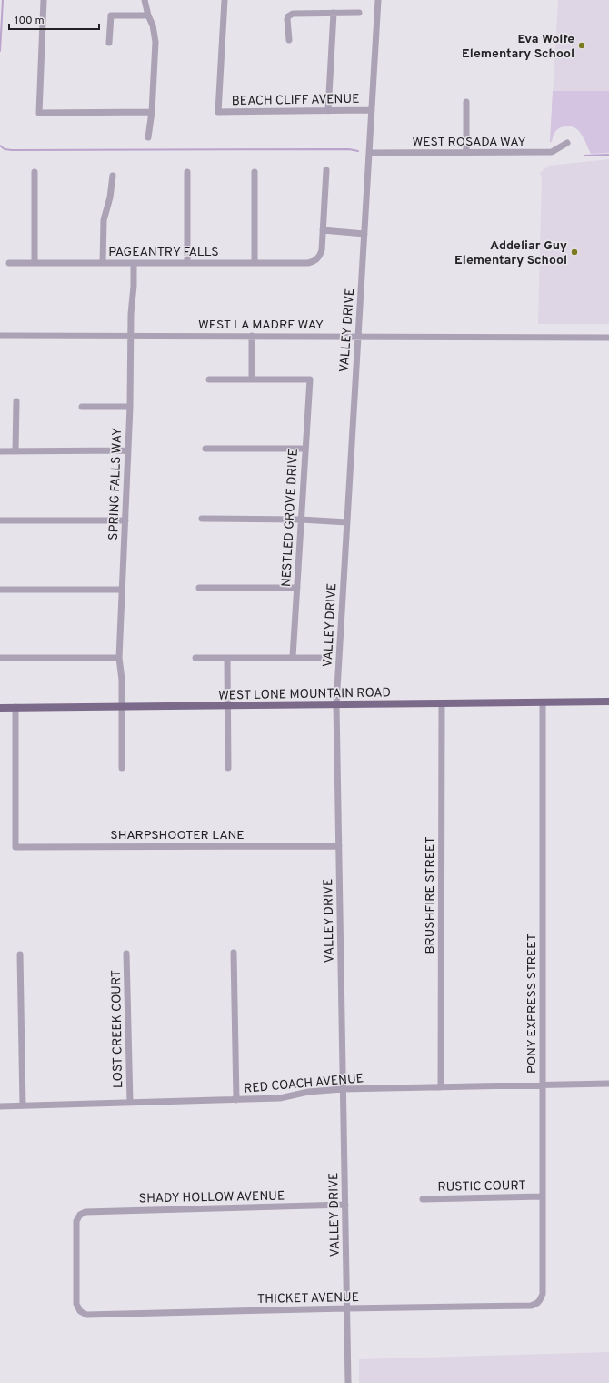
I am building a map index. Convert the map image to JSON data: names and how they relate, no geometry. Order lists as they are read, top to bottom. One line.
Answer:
{"streets":{"main road":["WEST LONE MOUNTAIN ROAD"],"street":["BEACH CLIFF AVENUE","WEST ROSADA WAY","PAGEANTRY FALLS","WEST LA MADRE WAY","VALLEY DRIVE","SPRING FALLS WAY","NESTLED GROVE DRIVE","SHARPSHOOTER LANE","BRUSHFIRE STREET","PONY EXPRESS STREET","LOST CREEK COURT","RED COACH AVENUE","RUSTIC COURT","SHADY HOLLOW AVENUE","THICKET AVENUE"]},"crossings":[["BEACH CLIFF AVENUE","VALLEY DRIVE"],["WEST ROSADA WAY","VALLEY DRIVE"],["PAGEANTRY FALLS","SPRING FALLS WAY"],["WEST LA MADRE WAY","VALLEY DRIVE"],["WEST LA MADRE WAY","SPRING FALLS WAY"],["VALLEY DRIVE","WEST LONE MOUNTAIN ROAD"],["VALLEY DRIVE","SHARPSHOOTER LANE"],["VALLEY DRIVE","RED COACH AVENUE"],["VALLEY DRIVE","SHADY HOLLOW AVENUE"],["VALLEY DRIVE","THICKET AVENUE"],["SPRING FALLS WAY","WEST LONE MOUNTAIN ROAD"],["WEST LONE MOUNTAIN ROAD","SHARPSHOOTER LANE"],["WEST LONE MOUNTAIN ROAD","BRUSHFIRE STREET"],["WEST LONE MOUNTAIN ROAD","PONY EXPRESS STREET"],["BRUSHFIRE STREET","RED COACH AVENUE"],["PONY EXPRESS STREET","RED COACH AVENUE"],["PONY EXPRESS STREET","RUSTIC COURT"],["PONY EXPRESS STREET","THICKET AVENUE"],["LOST CREEK COURT","RED COACH AVENUE"],["SHADY HOLLOW AVENUE","THICKET AVENUE"]],"places":["Eva Wolfe Elementary School","Addeliar Guy Elementary School"],"scale_bar":"100 m"}
